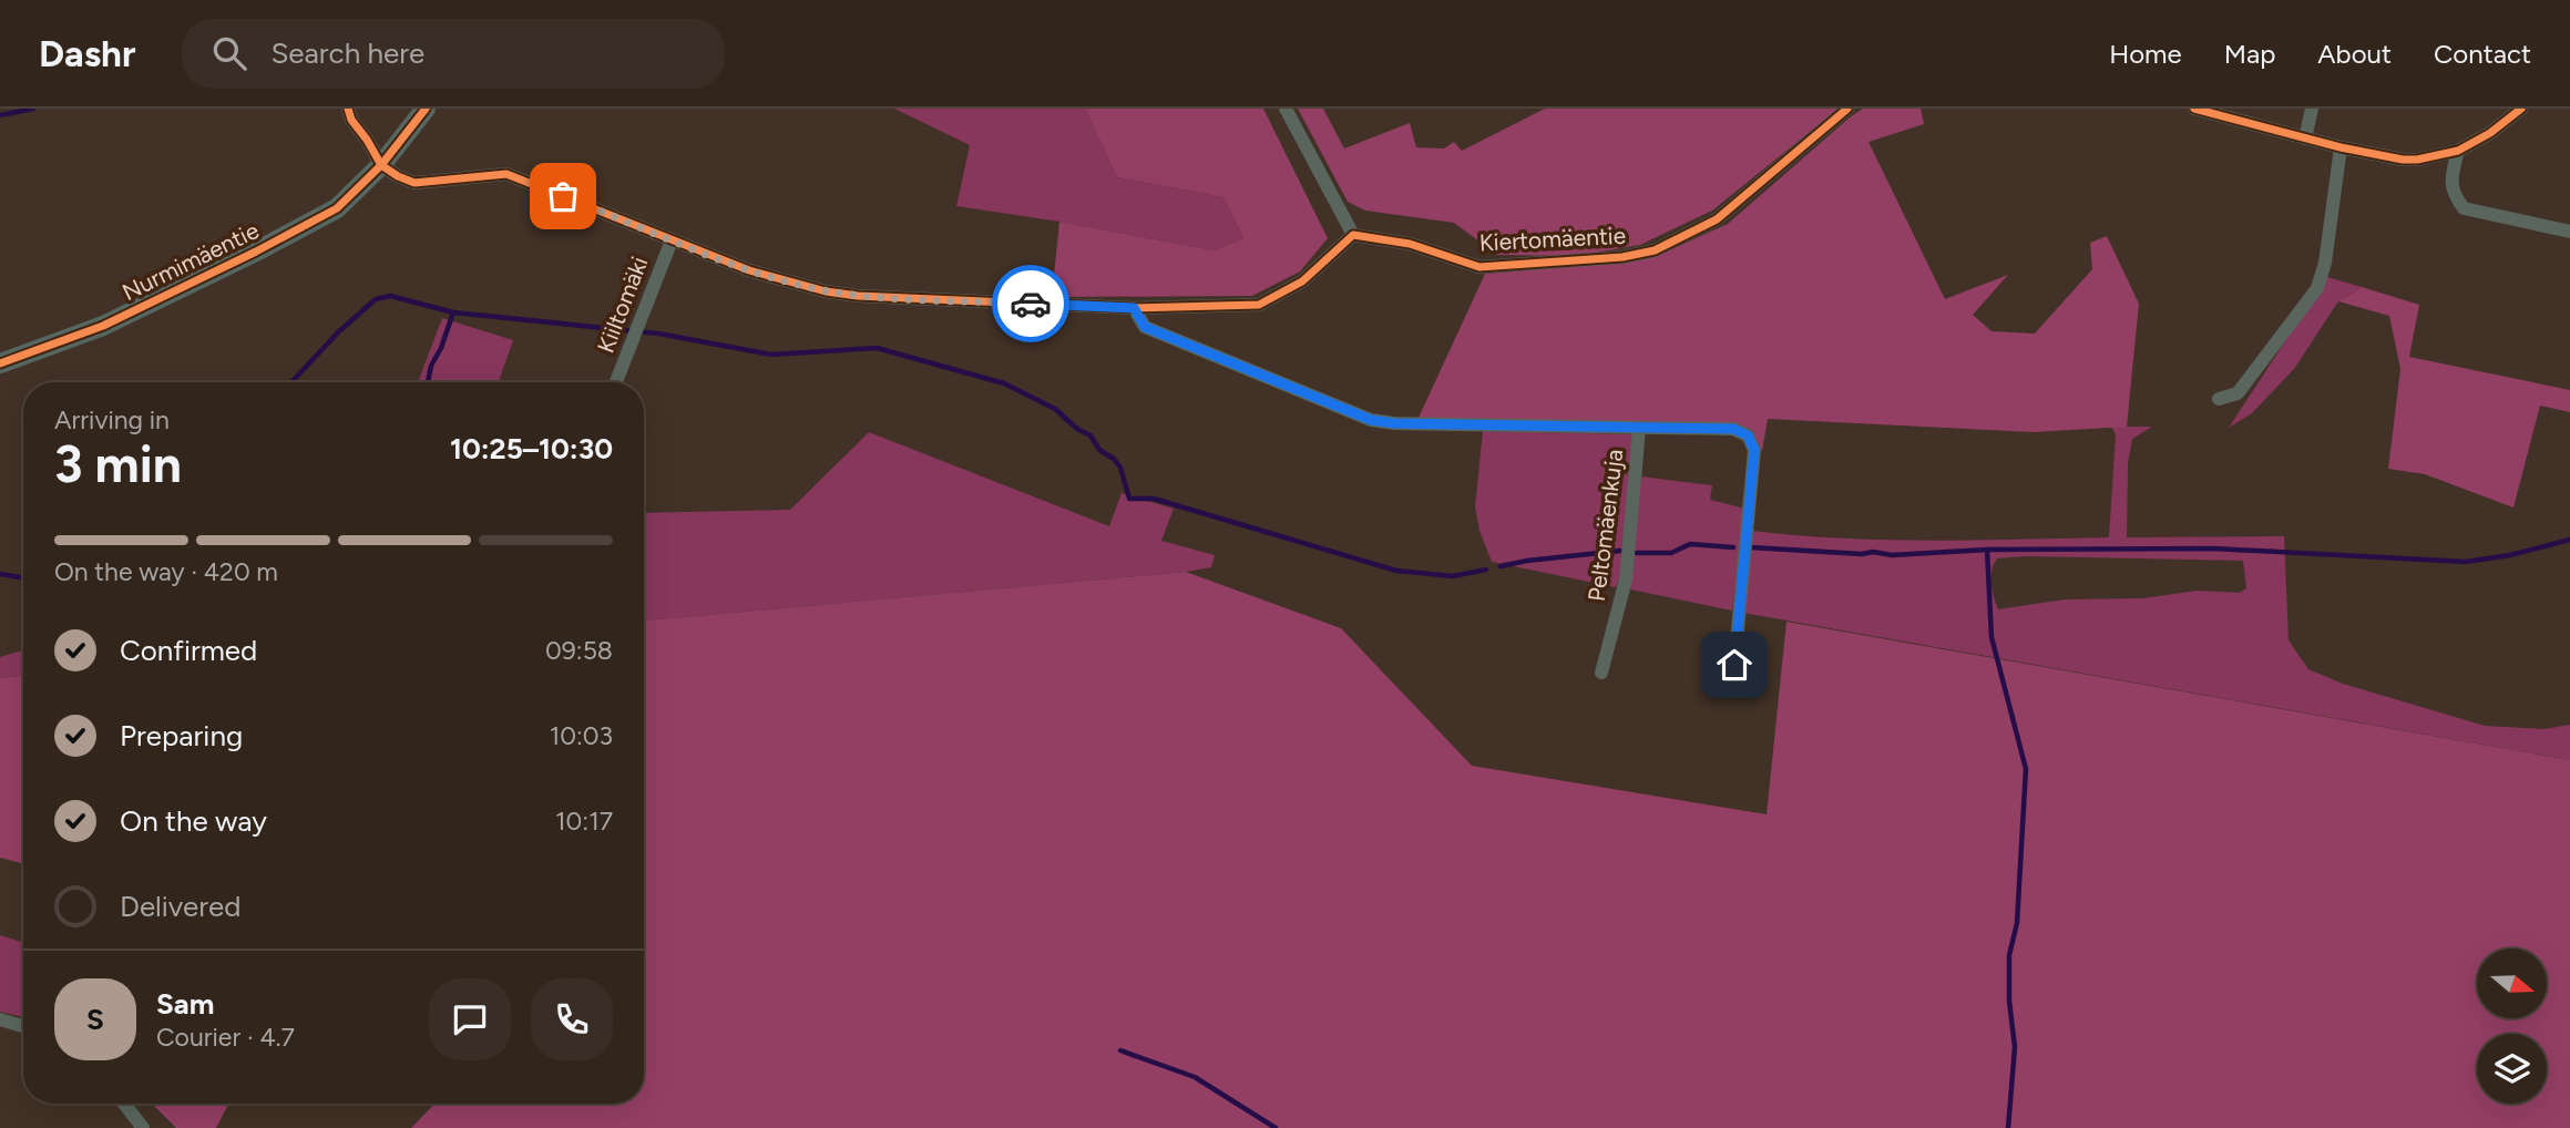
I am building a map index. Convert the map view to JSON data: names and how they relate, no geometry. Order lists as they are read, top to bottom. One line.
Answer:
{"streets":{"street":["Kiertomäentie","Nurmimäentie","Kiiltomäki","Peltomäenkuja"]},"north":"right","page":{"header":"Dashr","search":"Search here","nav":["Home","Map","About","Contact"],"heading":["3 min","Arriving in","10:25–10:30"],"panel":["Sam","Courier · 4.7"],"bar":"On the way · 420 m","list":[["Confirmed","09:58"],["Preparing","10:03"],["On the way","10:17"],"Delivered"],"round":"S"}}
